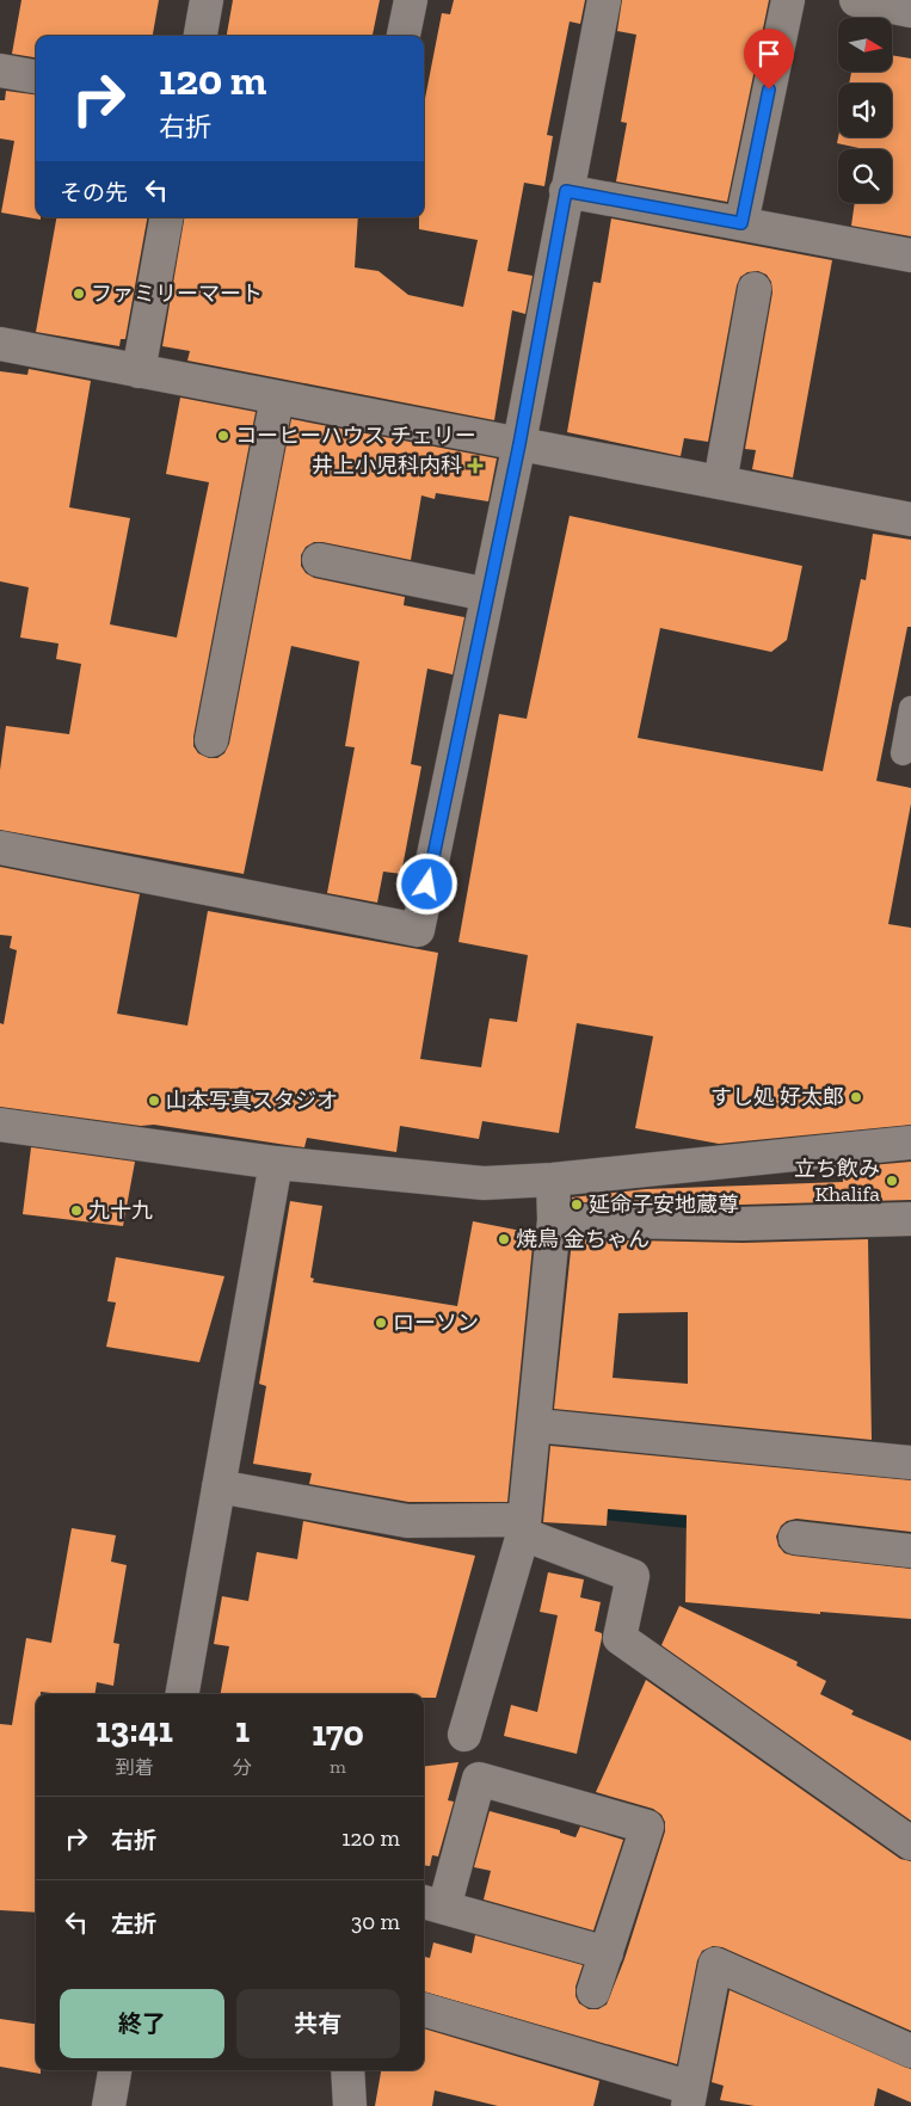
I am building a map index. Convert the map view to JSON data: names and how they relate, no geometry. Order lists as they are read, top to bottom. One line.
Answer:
{"places":{"other":["ファミリーマート","コーヒーハウス チェリー","すし処 好太郎","山本写真スタジオ","立ち飲み Khalifa","延命子安地蔵尊","九十九","焼鳥 金ちゃん","ローソン"],"health":["井上小児科内科"]},"north":"right","page":{"turn":["120 m","右折"],"then":"その先","eta":["13:41","到着","1","分","170","m"],"list":[{"name":"右折","value":"120 m"},{"name":"左折","value":"30 m"}],"buttons":["終了","共有"]}}
